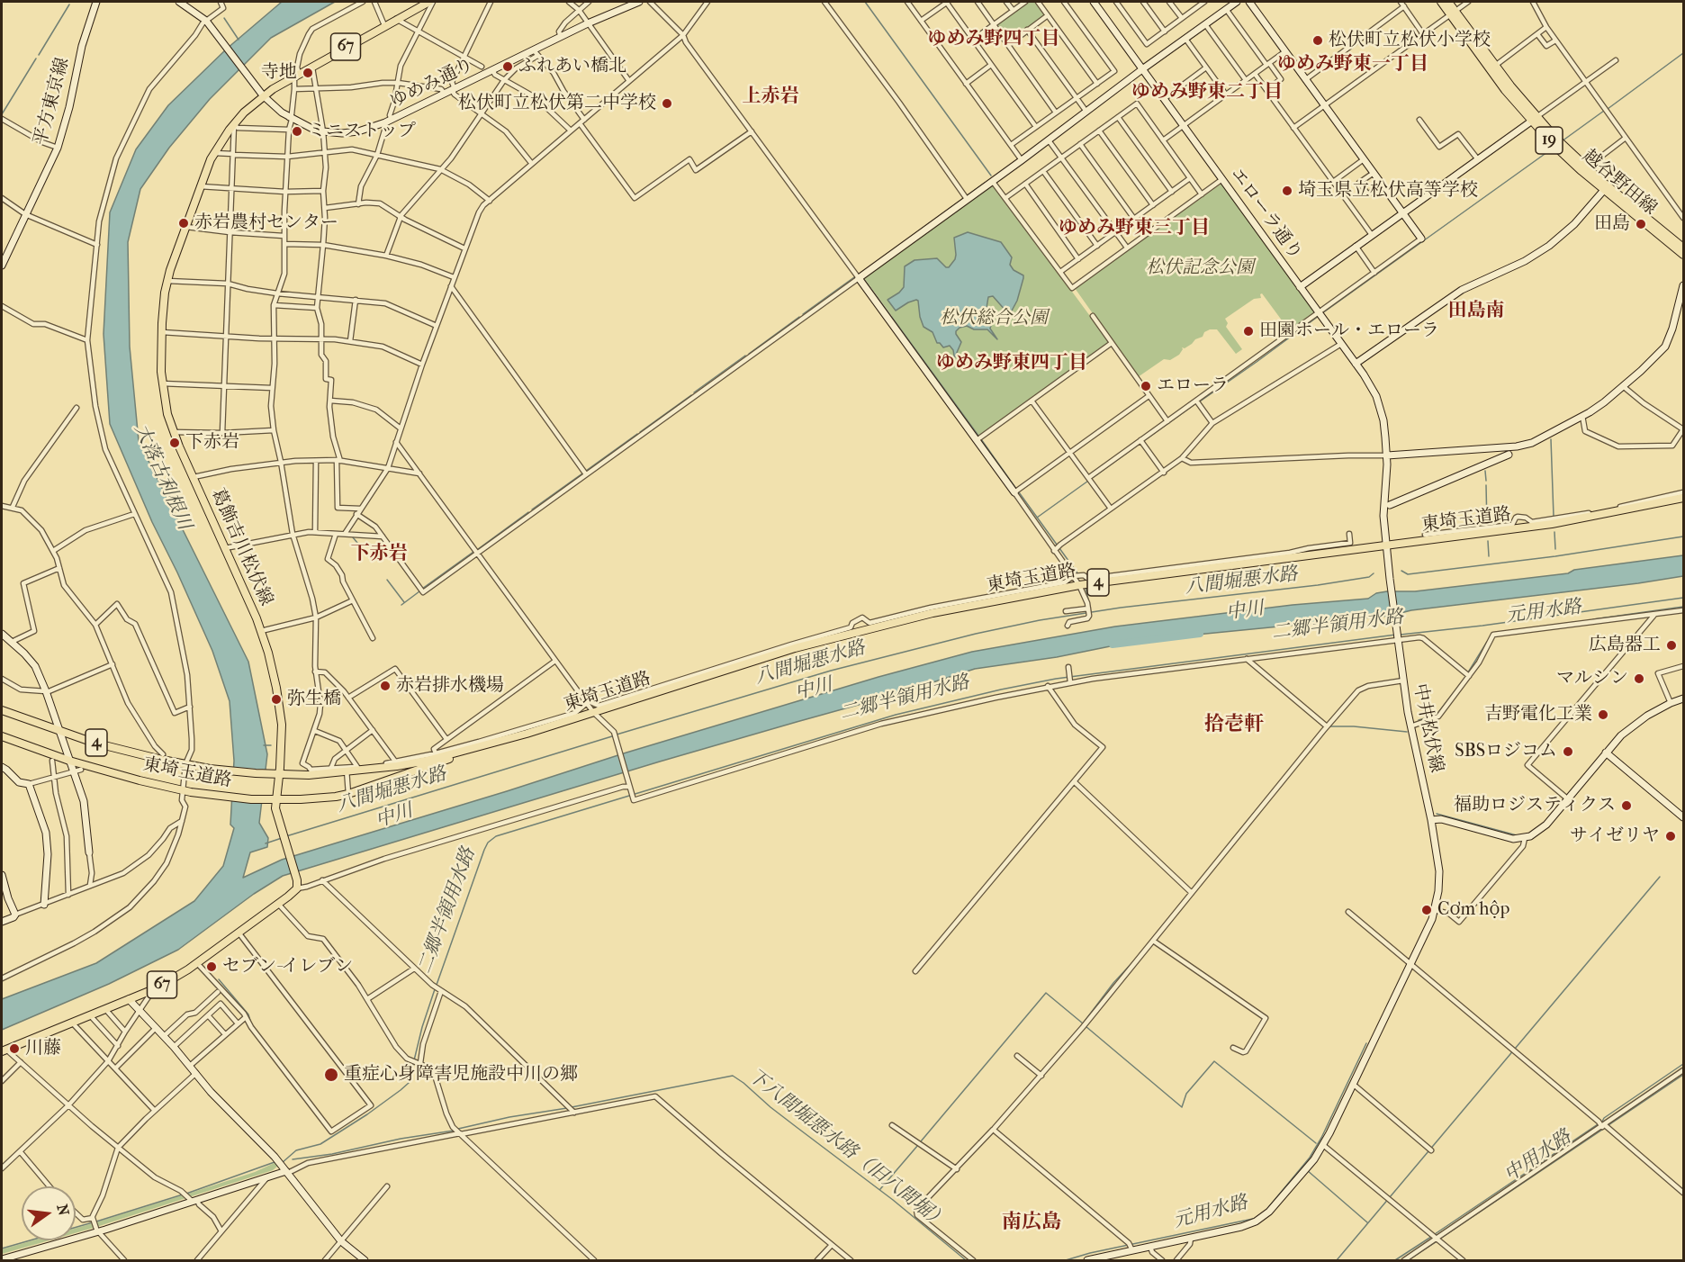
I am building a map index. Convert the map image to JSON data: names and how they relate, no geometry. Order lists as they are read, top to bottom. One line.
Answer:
{"streets":{"highway":["東埼玉道路","4"],"main road":["67","19","越谷野田線","葛飾吉川松伏線"],"street":["ゆめみ通り","平方東京線","エローラ通り","中井松伏線"]},"crossings":[["67","葛飾吉川松伏線"],["ゆめみ通り","葛飾吉川松伏線"],["エローラ通り","中井松伏線"],["東埼玉道路","葛飾吉川松伏線"],["東埼玉道路","中井松伏線"]],"districts":["ゆめみ野四丁目","ゆめみ野東一丁目","ゆめみ野東二丁目","上赤岩","ゆめみ野東三丁目","田島南","ゆめみ野東四丁目","下赤岩","拾壱軒","南広島"],"water":["大落古利根川","八間堀悪水路","中川","元用水路","二郷半領用水路","下八間堀悪水路（旧八間堀）","中用水路"],"parks":["松伏記念公園","松伏総合公園"],"places":["松伏町立松伏小学校","ふれあい橋北","寺地","松伏町立松伏第二中学校","ミニストップ","埼玉県立松伏高等学校","赤岩農村センター","田島","田園ホール・エローラ","エローラ","下赤岩","広島器工","マルシン","赤岩排水機場","弥生橋","吉野電化工業","SBSロジコム","福助ロジスティクス","サイゼリヤ","Cơm hộp","セブン-イレブン","川藤","重症心身障害児施設中川の郷"],"north":"right"}
